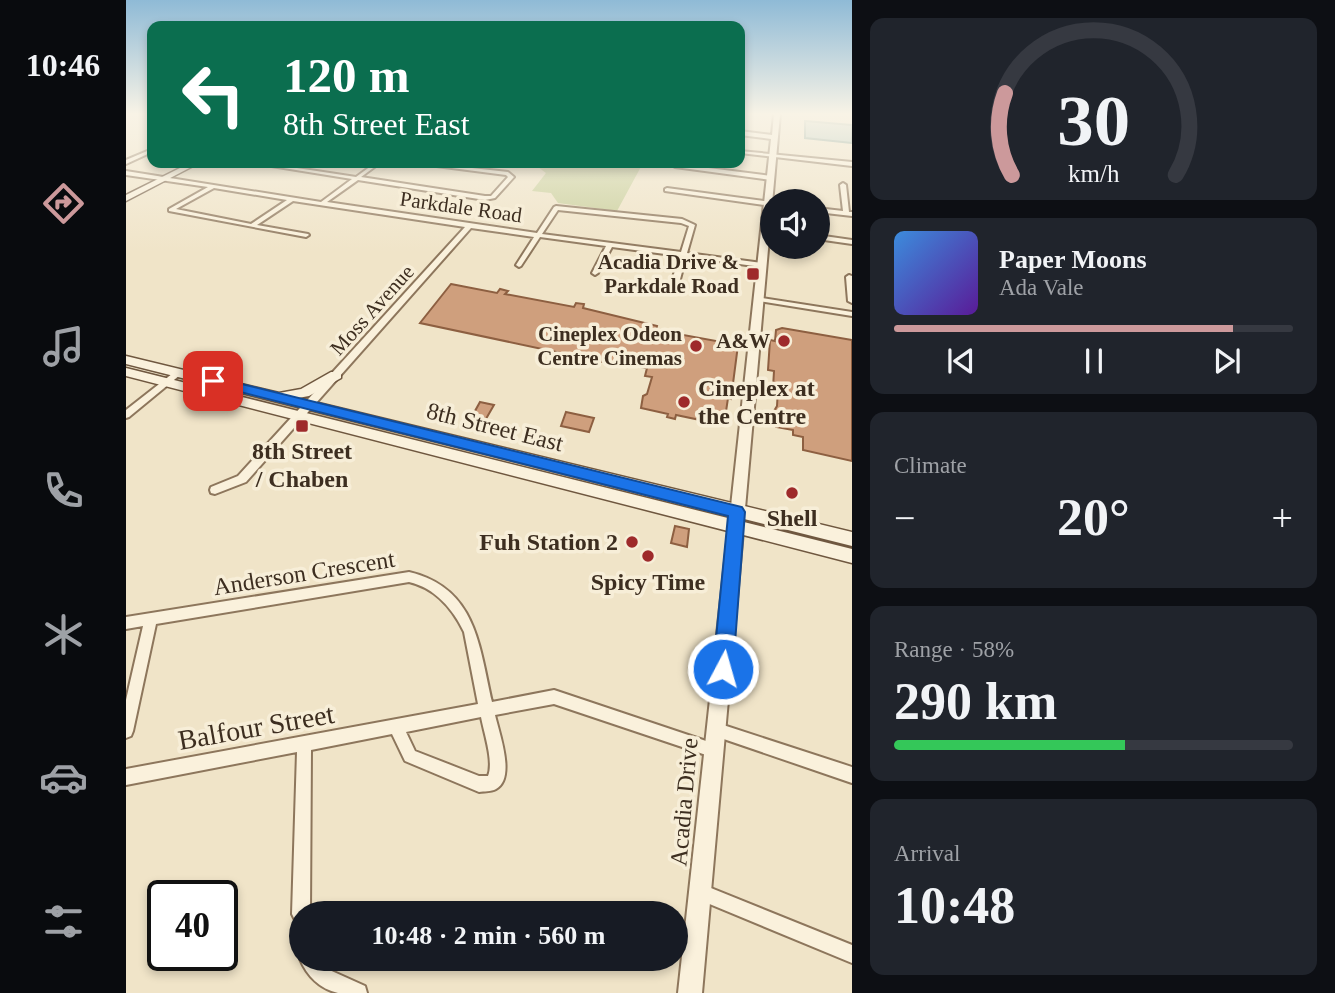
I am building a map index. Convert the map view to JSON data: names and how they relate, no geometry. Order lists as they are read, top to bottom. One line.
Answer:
{"streets":{"main road":["8th Street East"],"street":["Parkdale Road","Moss Avenue","Anderson Crescent","Balfour Street","Acadia Drive"]},"crossings":[["Parkdale Road","Moss Avenue"],["Parkdale Road","Acadia Drive"],["Moss Avenue","8th Street East"],["8th Street East","Acadia Drive"],["Anderson Crescent","Balfour Street"],["Balfour Street","Acadia Drive"]],"places":{"transit":["Acadia Drive & Parkdale Road","8th Street / Chaben"],"other":["A&W","Cineplex Odeon Centre Cinemas","Cineplex at the Centre","Shell","Fuh Station 2","Spicy Time"]},"page":{"tabs":"10:46","turn":["120 m","8th Street East"],"song":["Paper Moons","Ada Vale"],"tile":["Climate",["Range · 58%","290 km"],["Arrival","10:48"]],"heat":["−","20°","+"],"limit":"40","trip":"10:48 · 2 min · 560 m","gauge":["30","km/h"]}}
